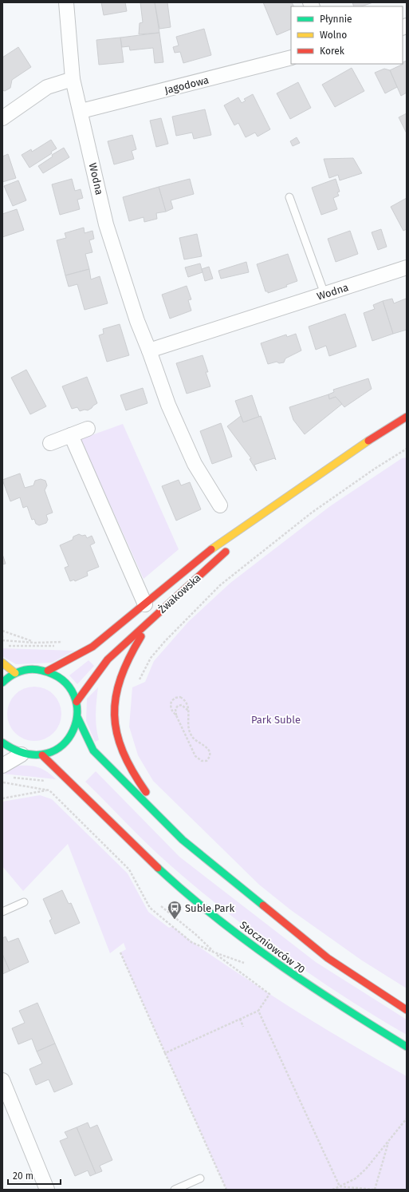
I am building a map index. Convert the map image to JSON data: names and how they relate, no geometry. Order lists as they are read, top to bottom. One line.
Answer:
{"streets":{"street":["Jagodowa","Wodna","Żwakowska","Stoczniowców 70"]},"crossings":[["Jagodowa","Wodna"]],"parks":["Park Suble"],"places":{"bus stop":["Suble Park"]},"legend":["Płynnie","Wolno","Korek"],"scale_bar":"20 m"}
